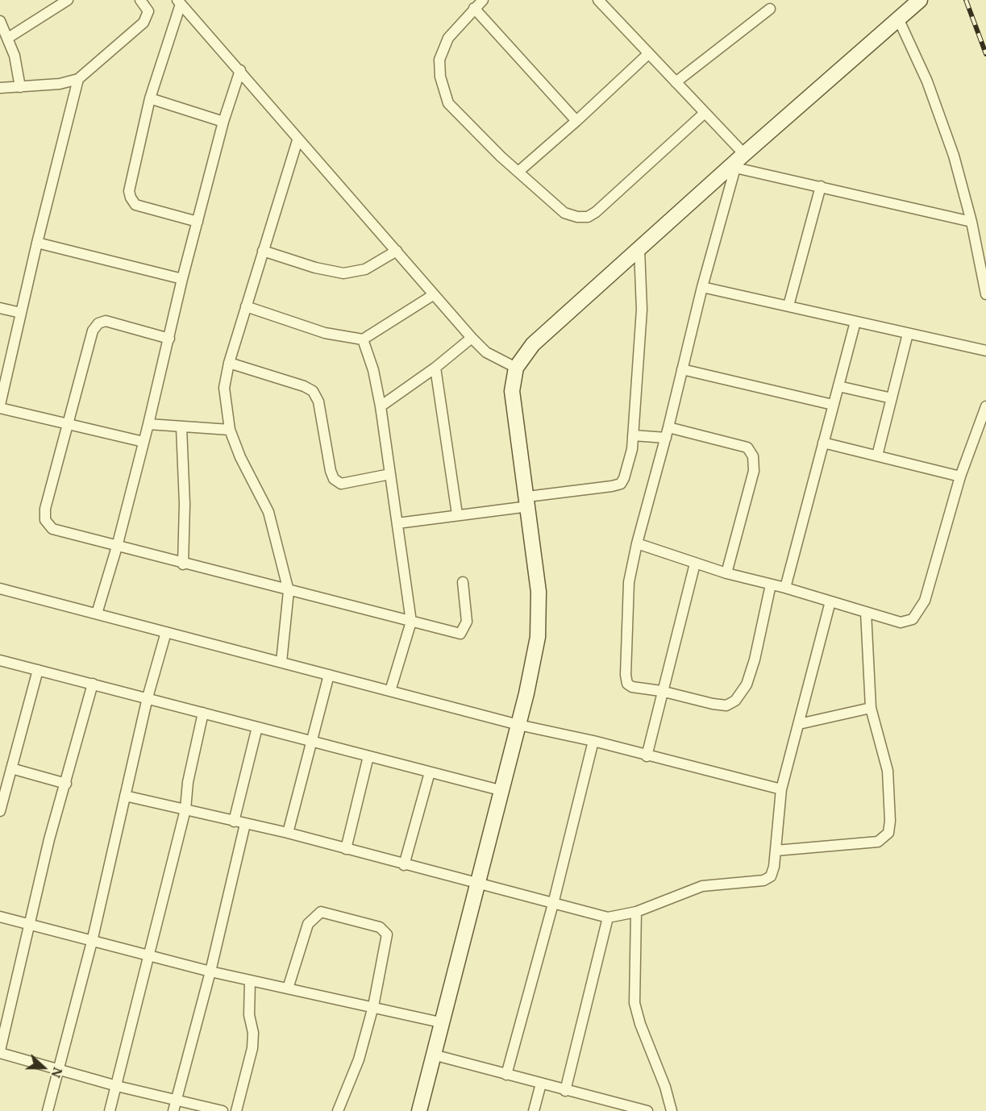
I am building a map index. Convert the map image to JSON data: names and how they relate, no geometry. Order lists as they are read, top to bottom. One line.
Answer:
{"north":"right"}
